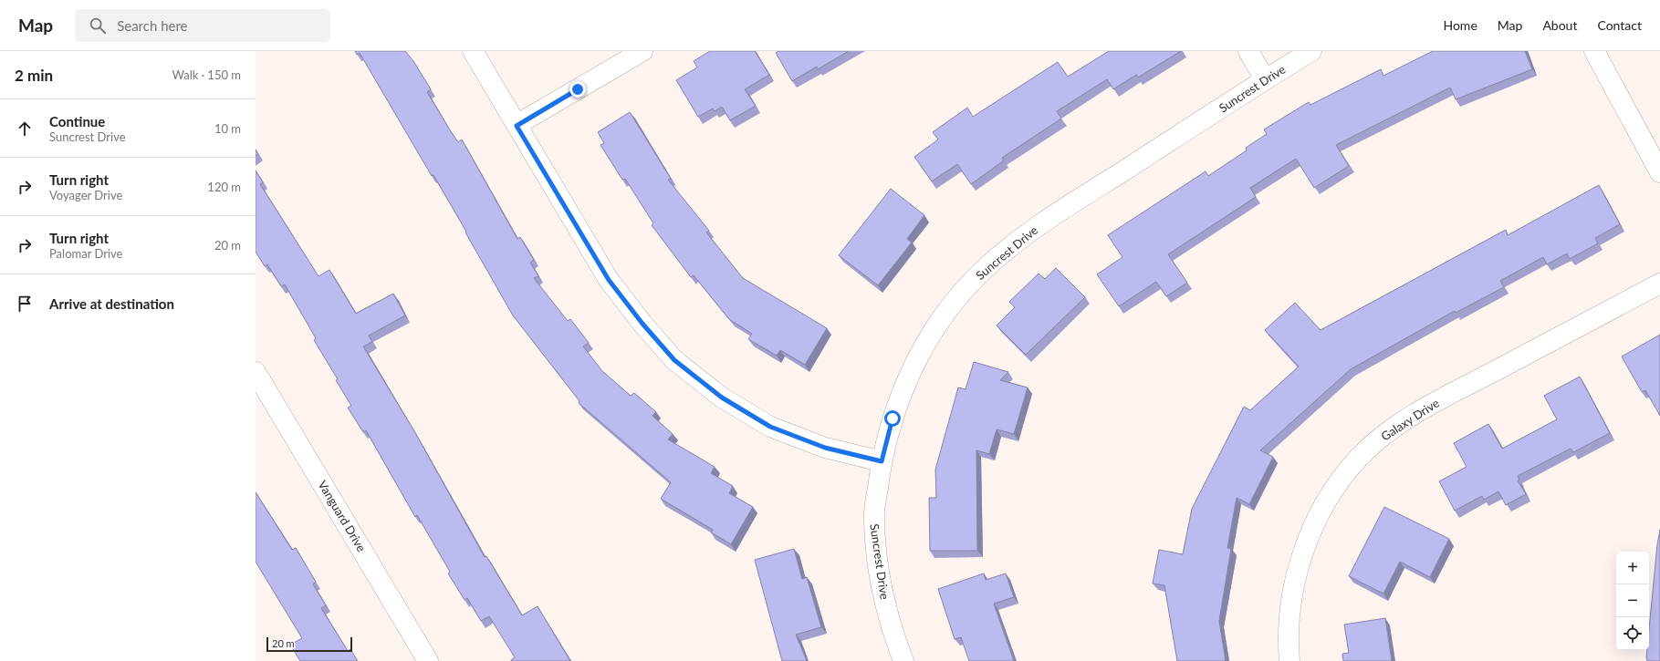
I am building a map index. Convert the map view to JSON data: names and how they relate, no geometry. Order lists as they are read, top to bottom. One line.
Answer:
{"streets":{"street":["Suncrest Drive","Galaxy Drive","Vanguard Drive"]},"scale_bar":"20 m","page":{"header":"Map","search":"Search here","nav":["Home","Map","About","Contact"],"heading":["2 min","Walk · 150 m"],"list":[["Continue","Suncrest Drive","10 m"],["Turn right","Voyager Drive","120 m"],["Turn right","Palomar Drive","20 m"],"Arrive at destination"],"map_buttons":["+","−"],"scale":"20 m"}}
